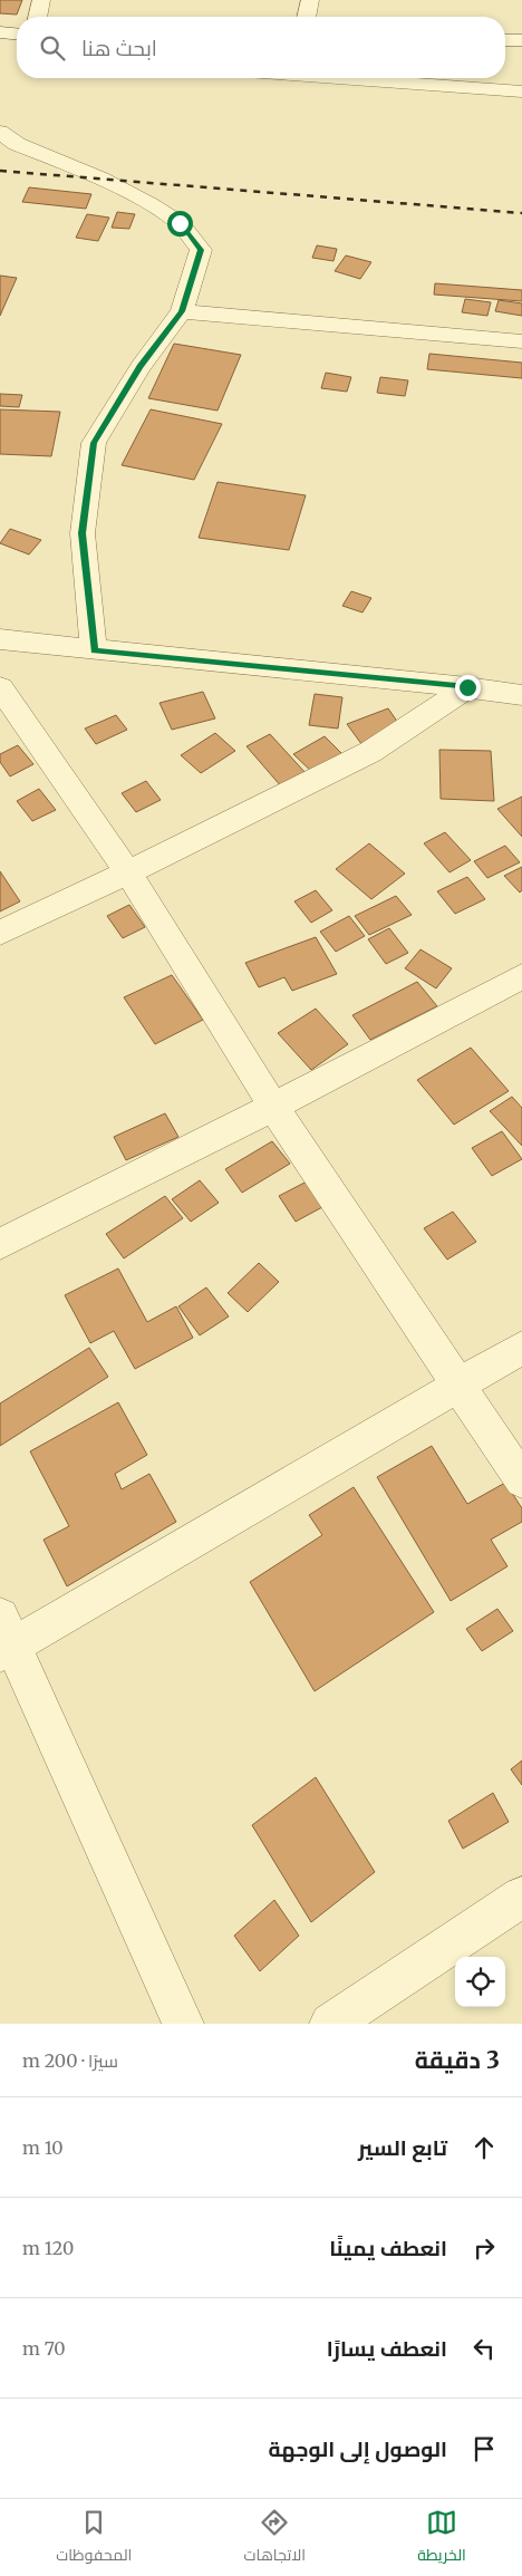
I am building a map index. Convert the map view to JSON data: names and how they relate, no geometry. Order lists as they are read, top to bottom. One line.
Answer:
{"page":{"search":"ابحث هنا","heading":["3 دقيقة","سيرًا · 200 m"],"list":[["تابع السير","10 m"],["انعطف يمينًا","120 m"],["انعطف يسارًا","70 m"],"الوصول إلى الوجهة"],"nav":["الخريطة","الاتجاهات","المحفوظات"]}}
